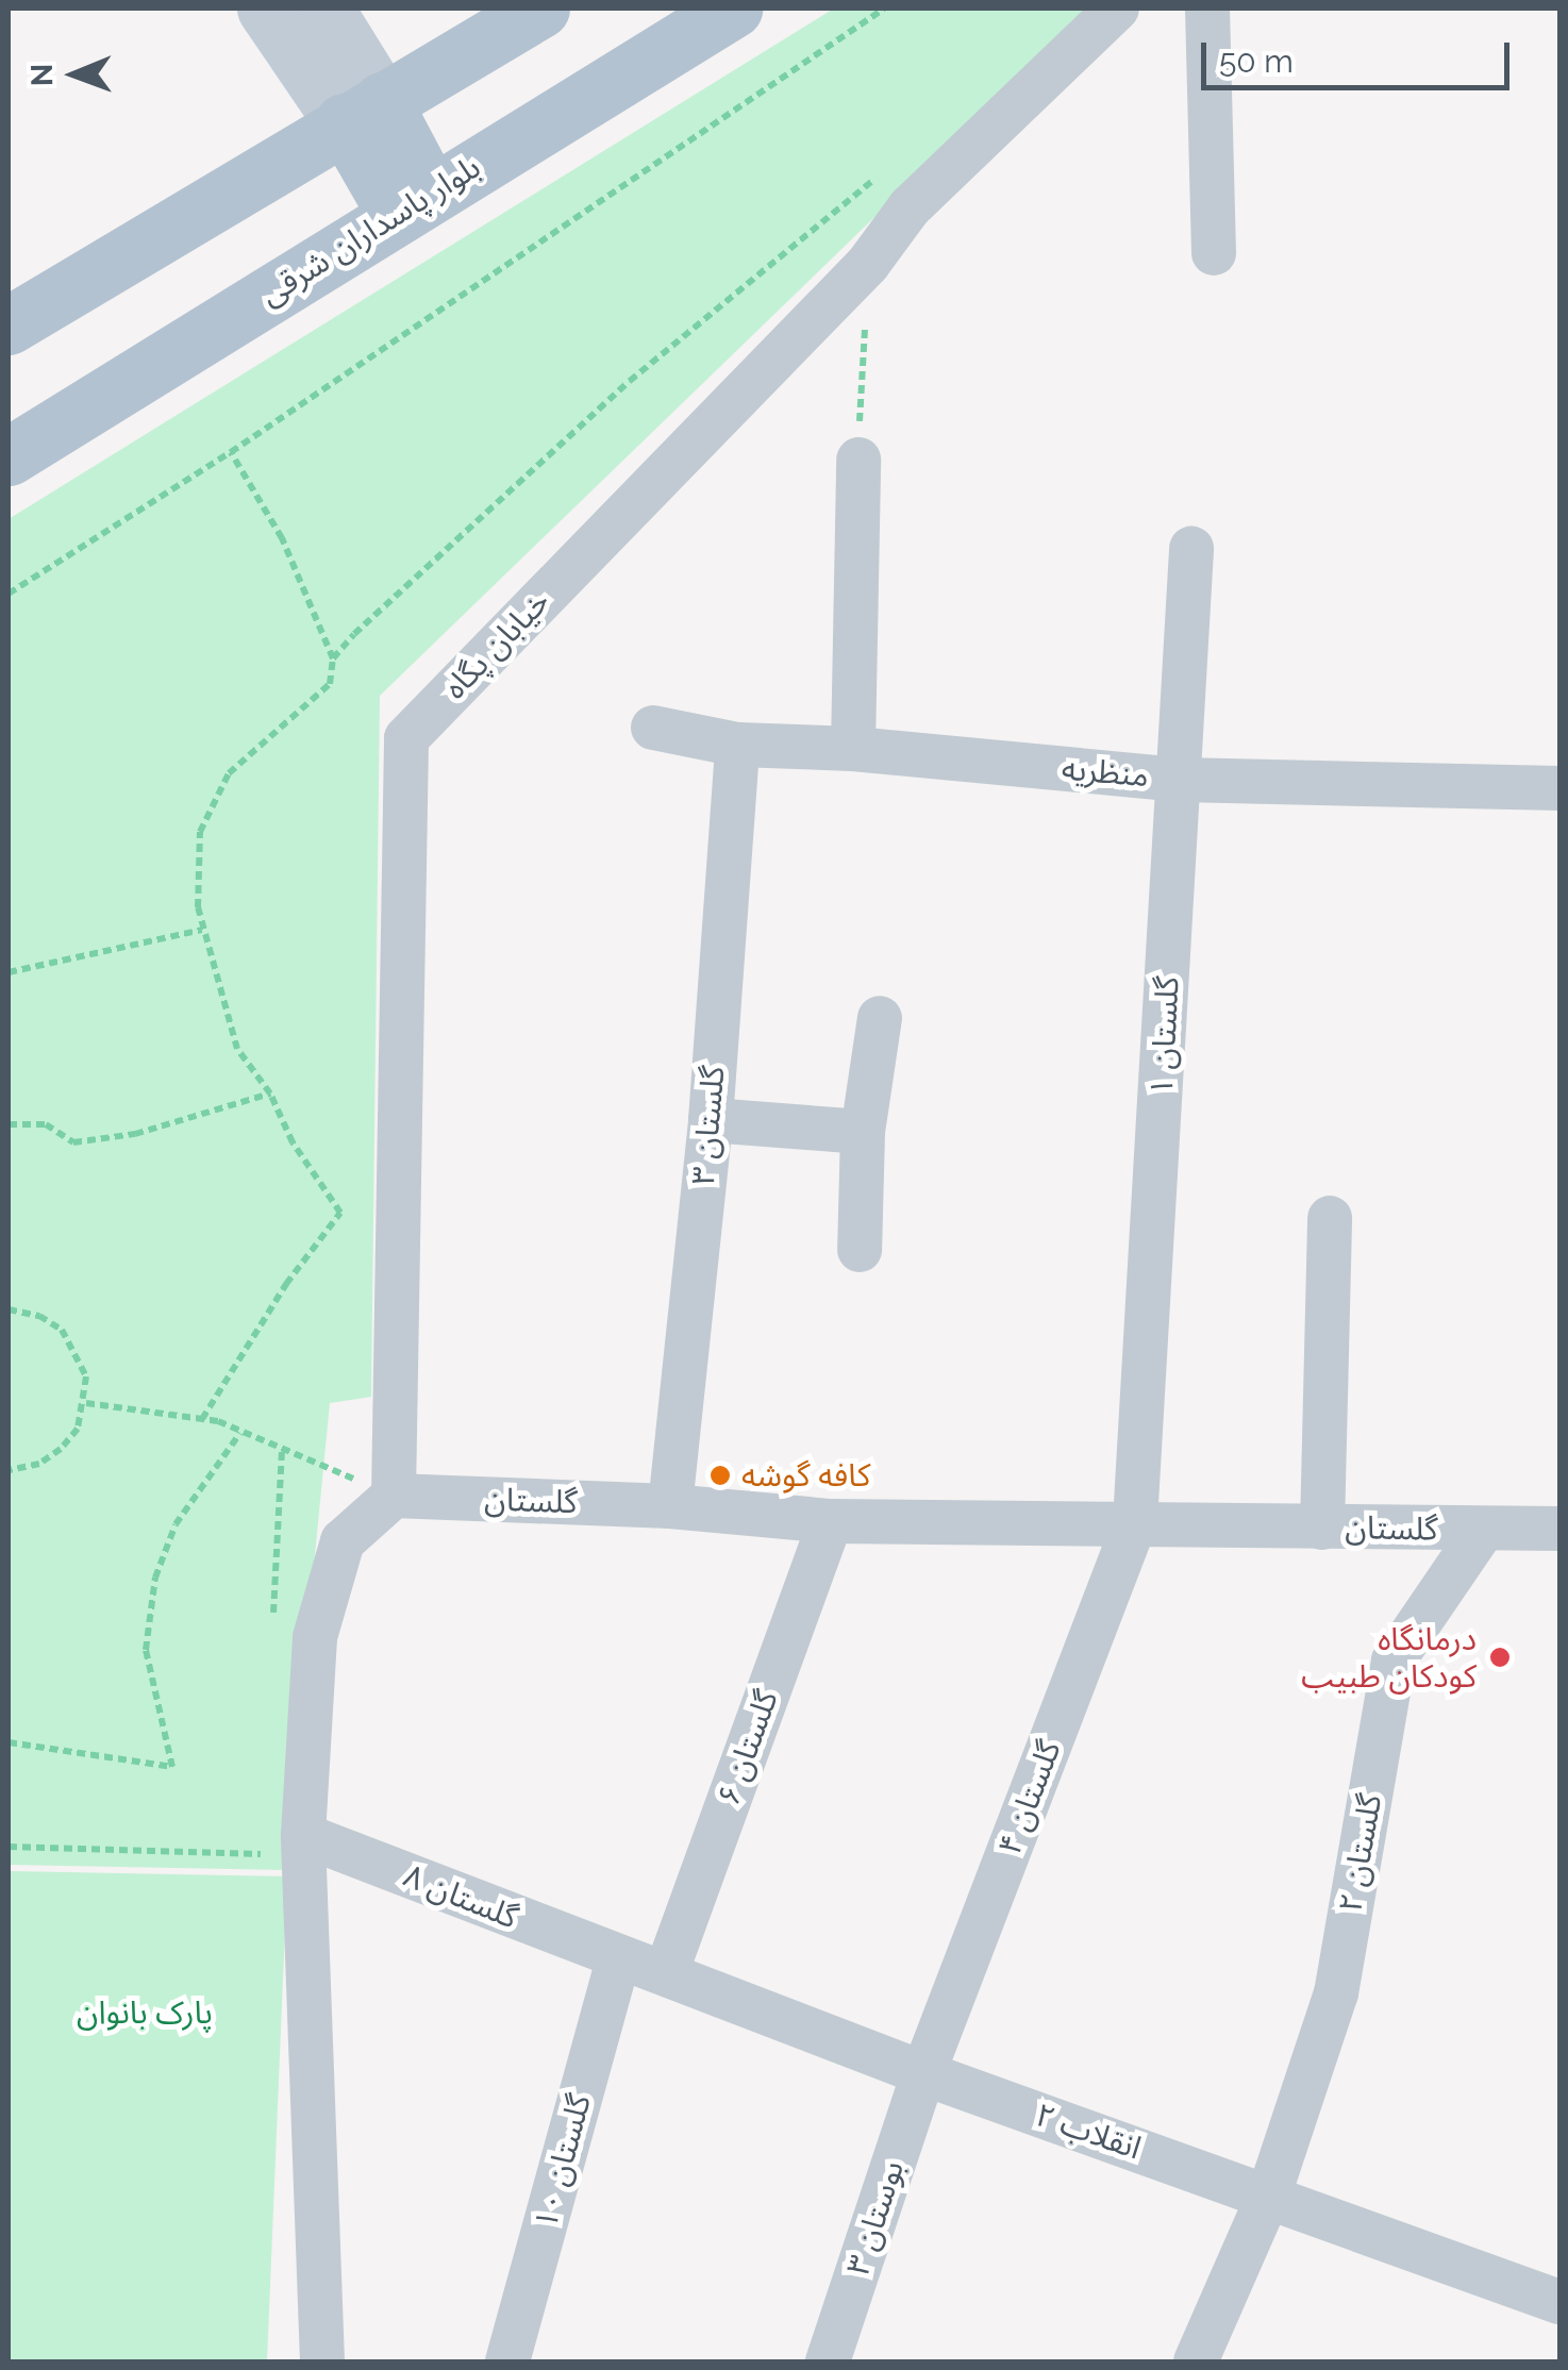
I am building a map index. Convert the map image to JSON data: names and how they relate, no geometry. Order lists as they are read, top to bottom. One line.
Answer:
{"streets":{"main road":["بلوار پاسداران شرقی"],"street":["خیابان پگاه","منظریه","گلستان ۱","گلستان ۳","گلستان","گلستان ۶","گلستان ۴","گلستان ۲","گلستان ۸","انقلاب ۲","گلستان ۱۰","بوستان ۳"]},"crossings":[["خیابان پگاه","گلستان"],["منظریه","گلستان ۱"],["منظریه","گلستان ۳"],["گلستان ۱","گلستان"],["گلستان ۱","گلستان ۴"],["گلستان ۳","گلستان"],["گلستان","گلستان ۶"],["گلستان","گلستان ۴"],["گلستان","گلستان ۲"],["گلستان ۶","انقلاب ۲"],["گلستان ۴","انقلاب ۲"],["گلستان ۴","بوستان ۳"],["گلستان ۲","انقلاب ۲"],["گلستان ۸","انقلاب ۲"],["گلستان ۸","گلستان ۱۰"],["انقلاب ۲","گلستان ۱۰"],["انقلاب ۲","بوستان ۳"]],"parks":["پارک بانوان"],"places":["کافه گوشه","درمانگاه کودکان طبیب"],"scale_bar":"50 m","north":"left"}
